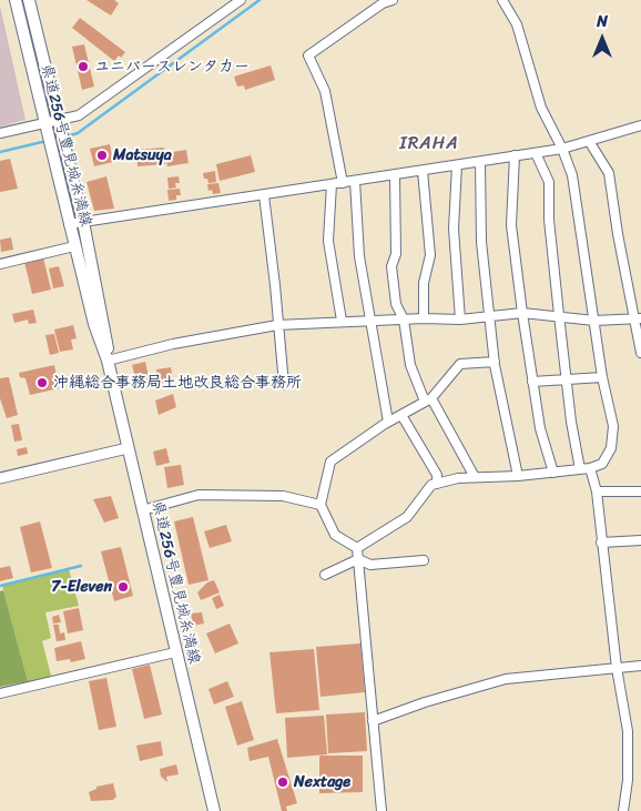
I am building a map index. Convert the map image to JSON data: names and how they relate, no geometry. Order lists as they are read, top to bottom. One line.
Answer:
{"streets":{"main road":["県道256号豊見城糸満線"]},"districts":["IRAHA"],"places":["ユニバースレンタカー","Matsuya","沖縄総合事務局土地改良総合事務所","7-Eleven","Nextage"],"north":"top"}
